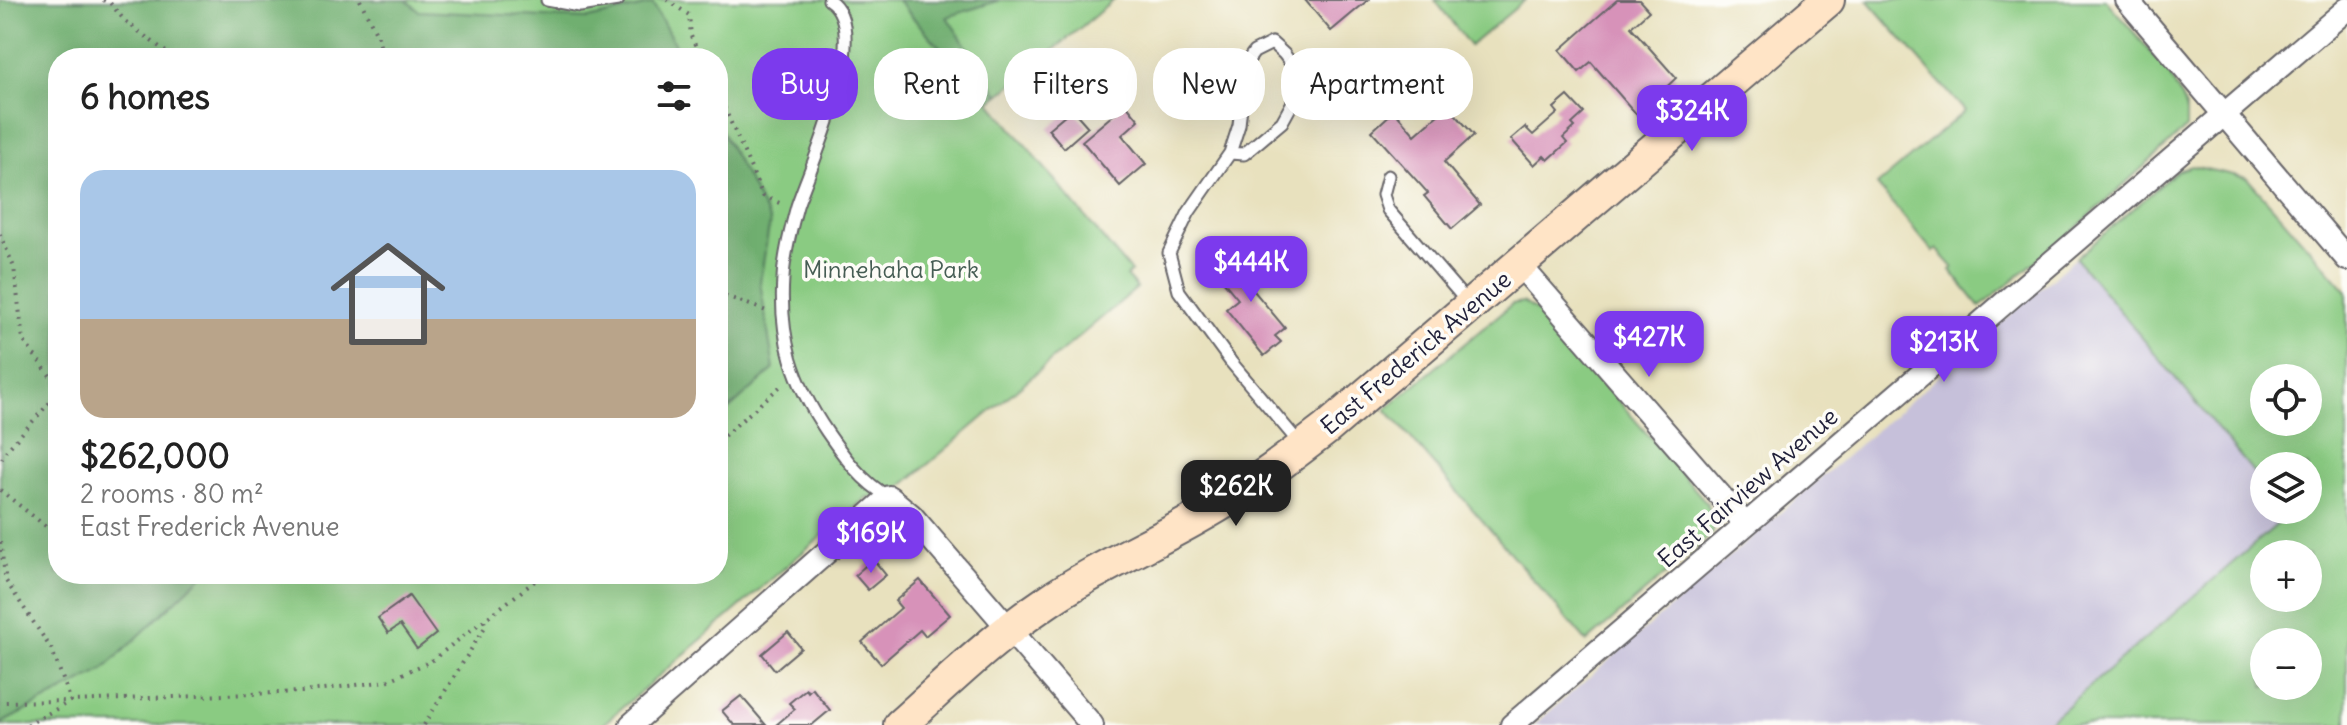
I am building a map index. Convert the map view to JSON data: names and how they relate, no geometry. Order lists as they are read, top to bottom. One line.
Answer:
{"streets":{"main road":["East Frederick Avenue"],"street":["East Fairview Avenue"]},"parks":["Minnehaha Park"],"page":{"chip":["Buy","Rent","Filters","New","Apartment"],"heading":"6 homes","price":["$324K","$444K","$427K","$213K","$262K","$169K"],"list":[{"name":"$262,000","note":"2 rooms · 80 m² · East Frederick Avenue"}],"map_buttons":["+","−"]}}
